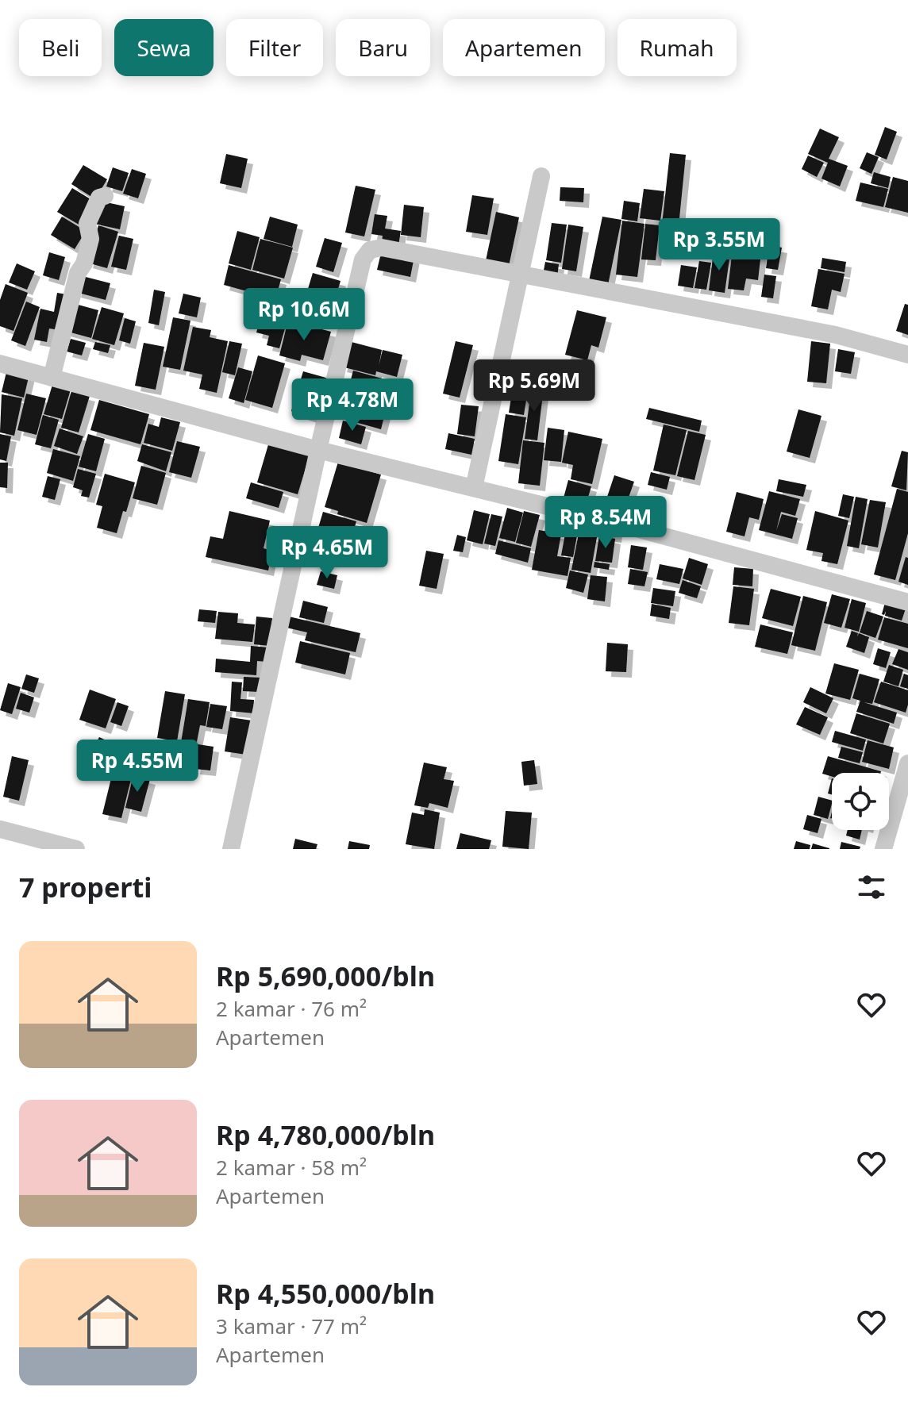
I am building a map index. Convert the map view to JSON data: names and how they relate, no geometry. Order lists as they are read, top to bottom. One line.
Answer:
{"page":{"chip":["Beli","Sewa","Filter","Baru","Apartemen","Rumah"],"price":["Rp 3.55M","Rp 10.6M","Rp 5.69M","Rp 4.78M","Rp 8.54M","Rp 4.65M","Rp 4.55M"],"heading":"7 properti","list":[{"name":"Rp 5,690,000/bln","note":"2 kamar · 76 m² · Apartemen"},{"name":"Rp 4,780,000/bln","note":"2 kamar · 58 m² · Apartemen"},{"name":"Rp 4,550,000/bln","note":"3 kamar · 77 m² · Apartemen"}]}}
